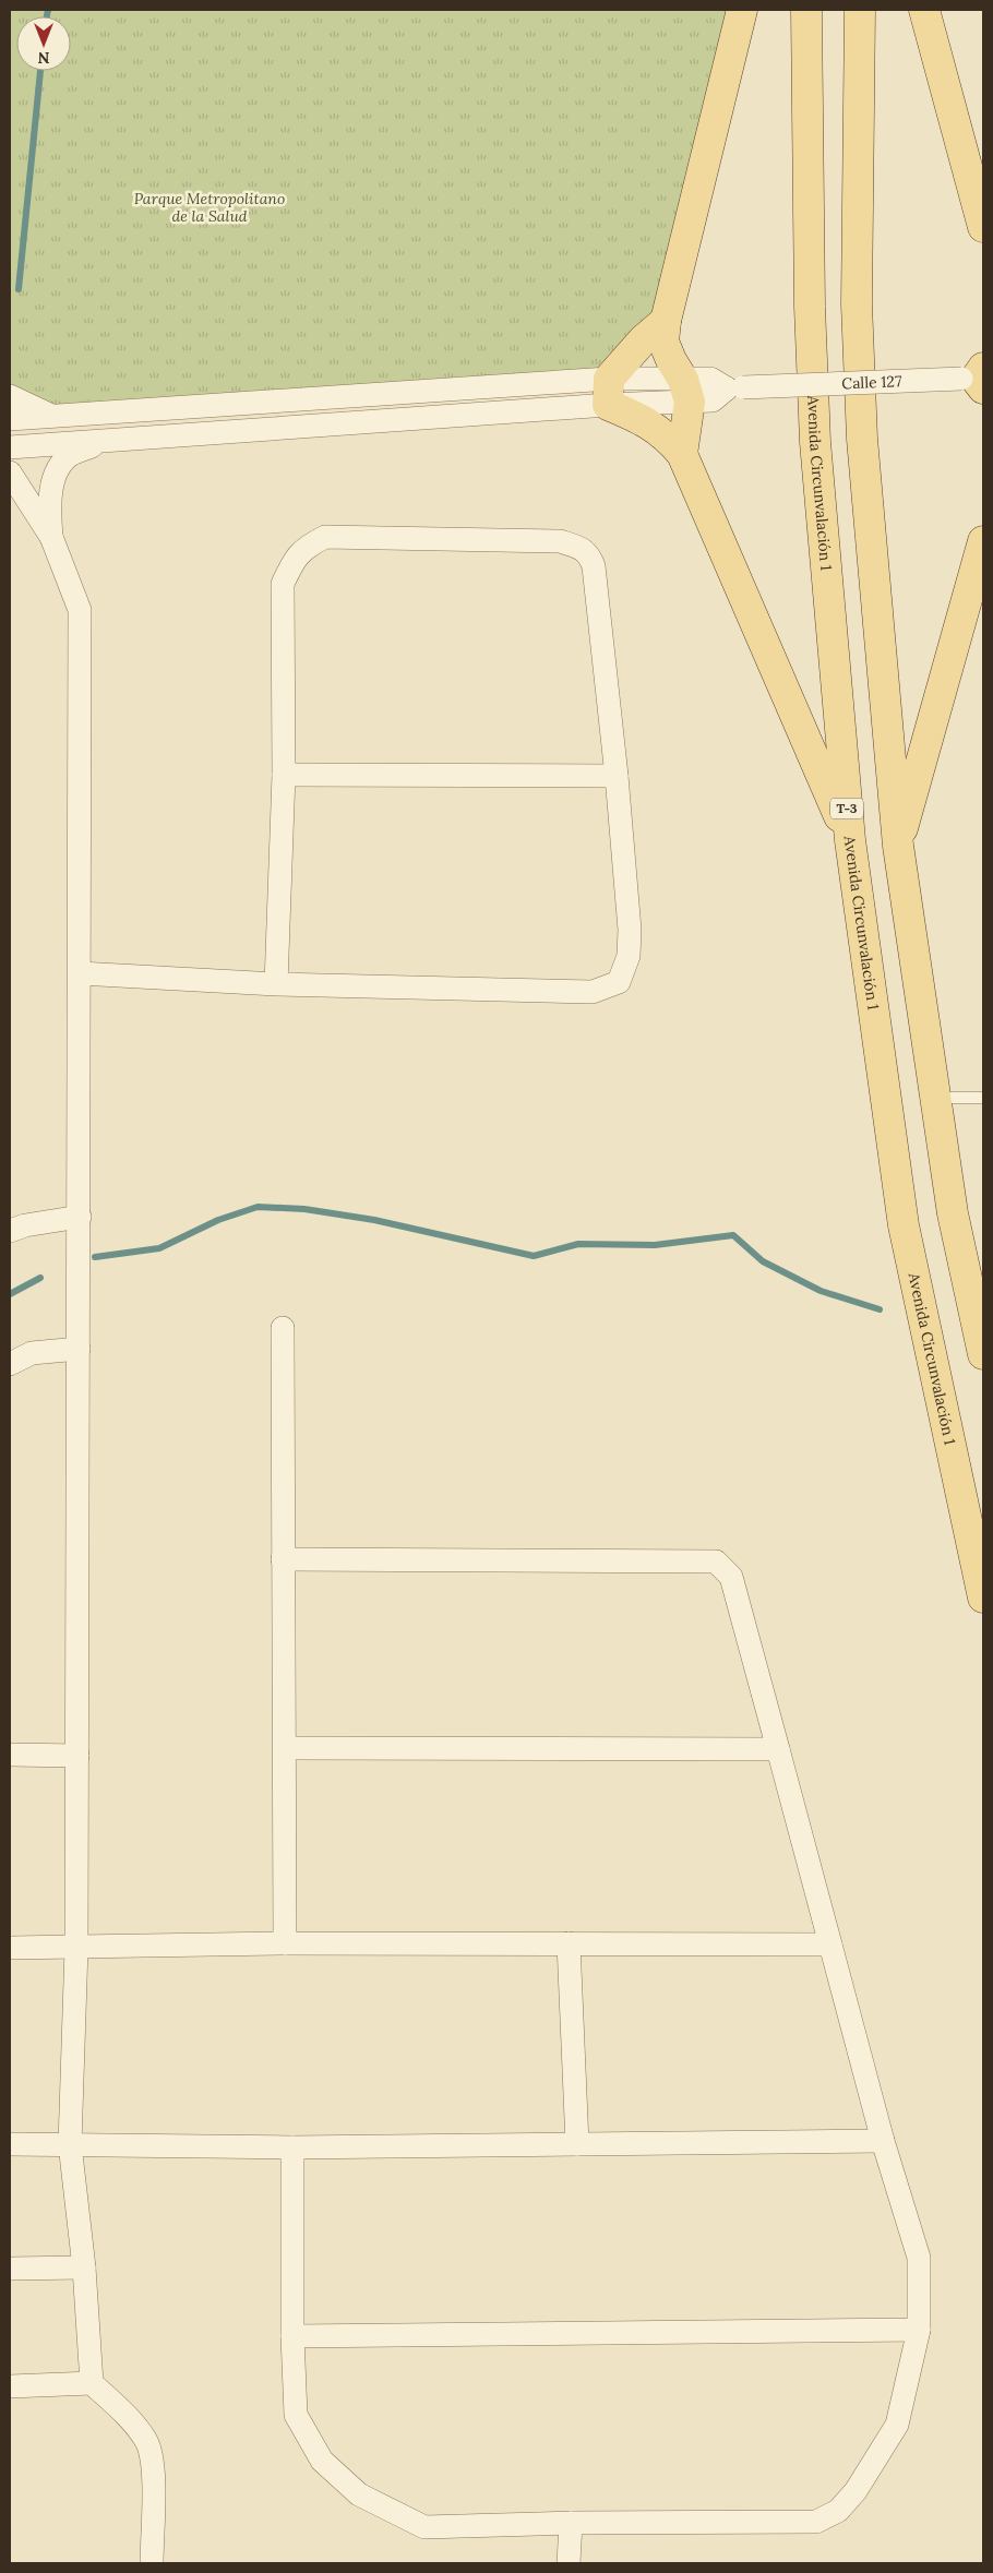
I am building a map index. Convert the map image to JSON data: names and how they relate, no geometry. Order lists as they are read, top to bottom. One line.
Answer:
{"streets":{"main road":["Avenida Circunvalación 1","T-3"],"street":["Calle 127"]},"parks":["Parque Metropolitano de la Salud"],"north":"bottom"}
